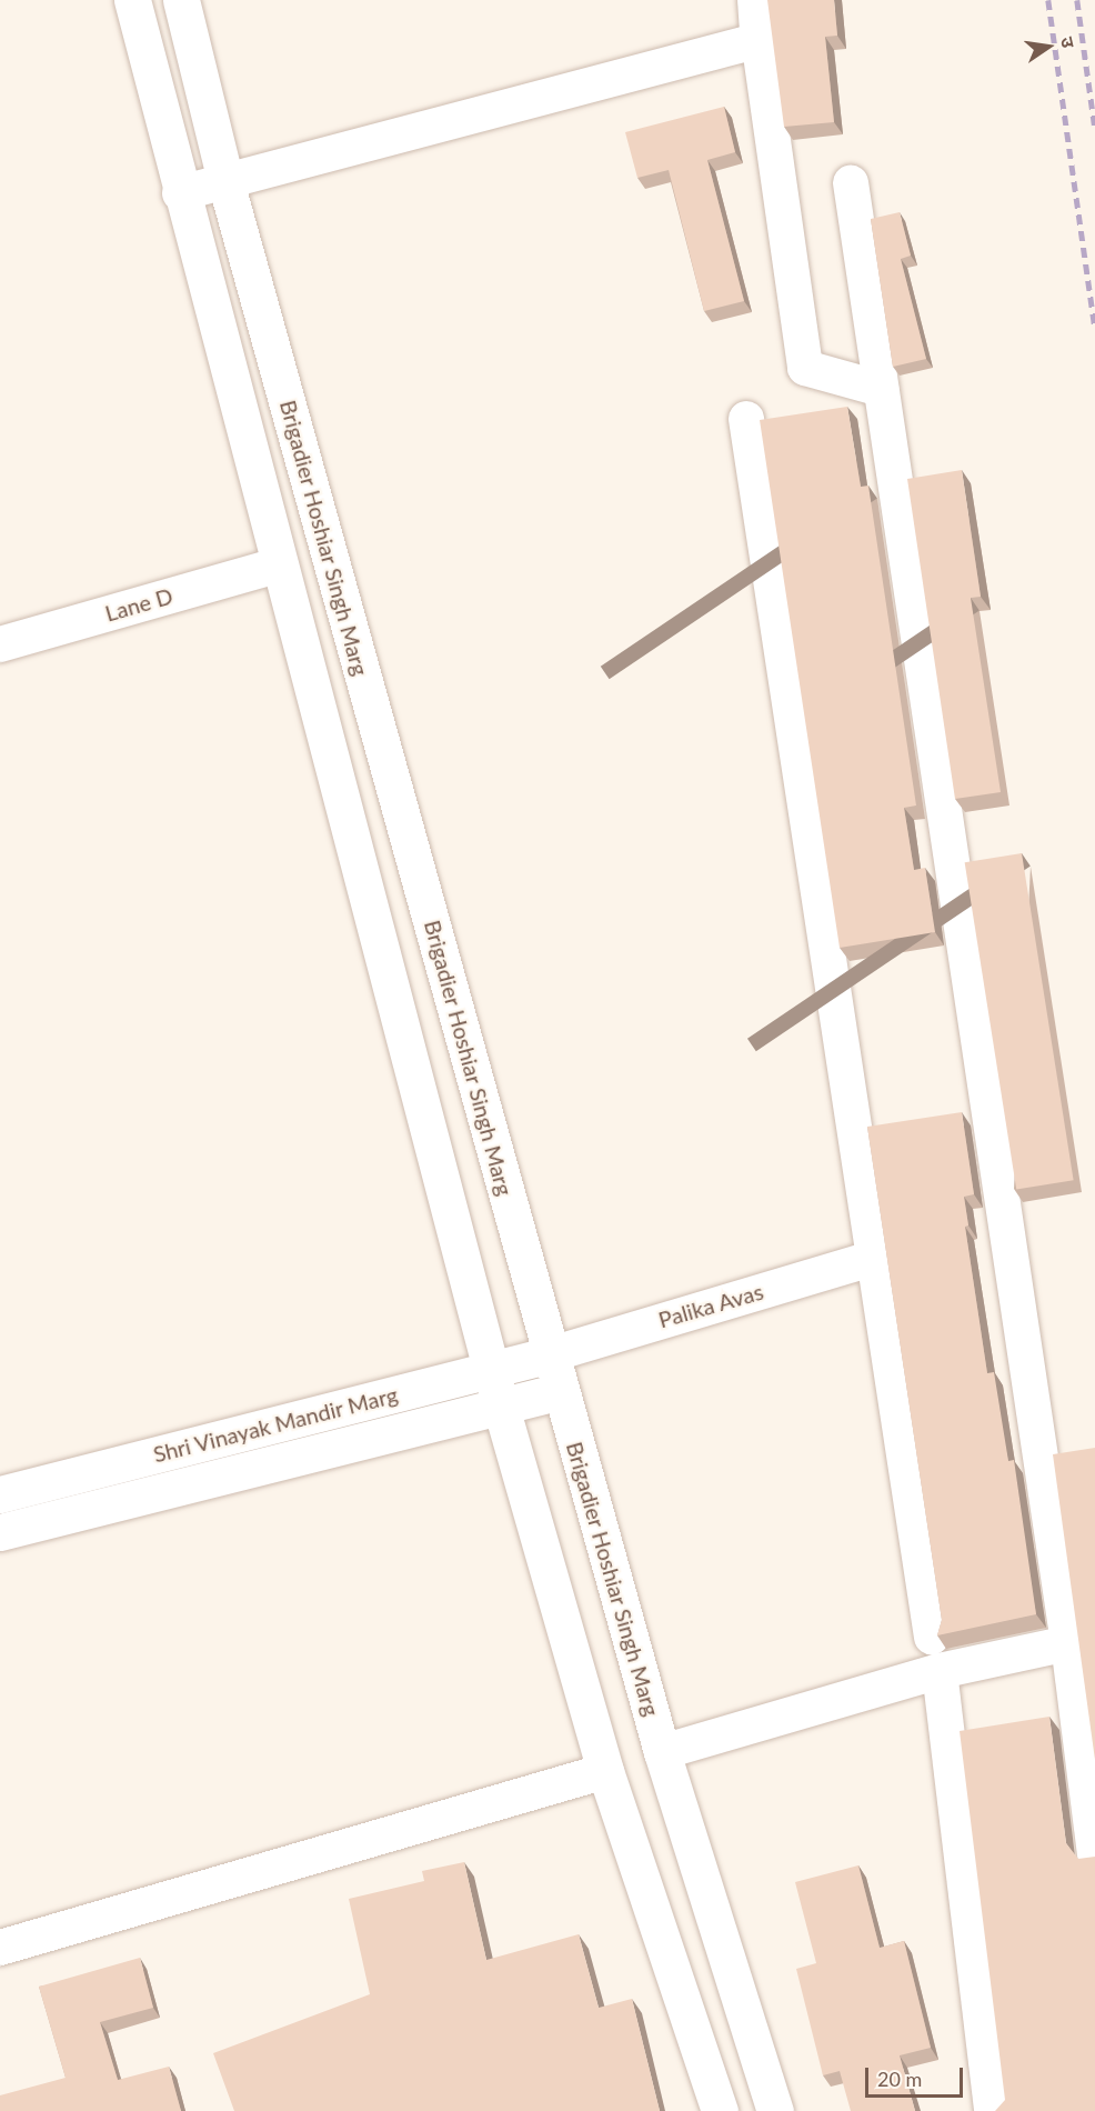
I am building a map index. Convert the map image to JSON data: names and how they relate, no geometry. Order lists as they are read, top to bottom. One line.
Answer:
{"streets":{"street":["Brigadier Hoshiar Singh Marg","Lane D","Palika Avas","Shri Vinayak Mandir Marg"]},"crossings":[["Brigadier Hoshiar Singh Marg","Palika Avas"],["Brigadier Hoshiar Singh Marg","Shri Vinayak Mandir Marg"],["Palika Avas","Shri Vinayak Mandir Marg"]],"scale_bar":"20 m","north":"right"}
